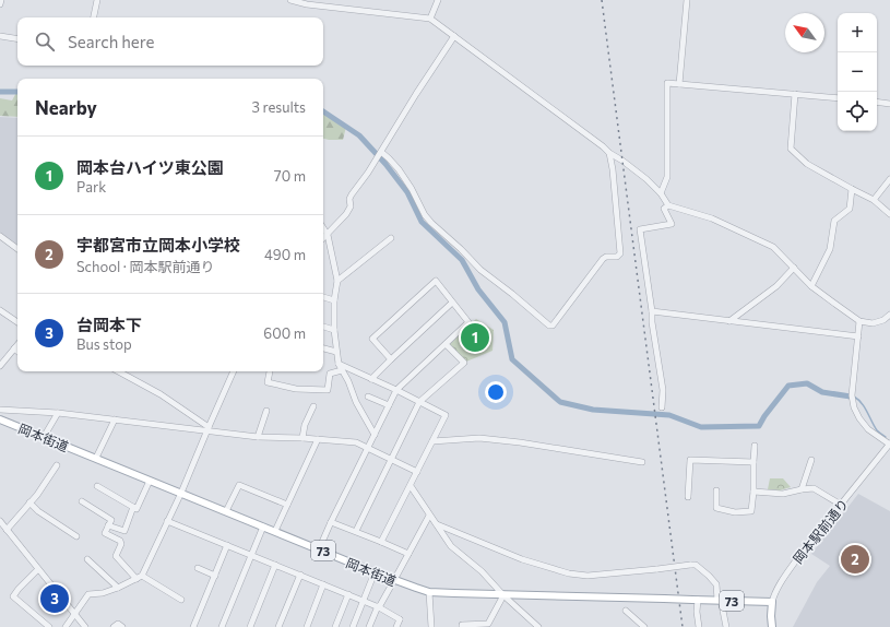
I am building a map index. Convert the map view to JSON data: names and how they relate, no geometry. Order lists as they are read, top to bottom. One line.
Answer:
{"streets":{"main road":["岡本街道","岡本駅前通り","73"]},"crossings":[["岡本街道","73"],["岡本駅前通り","73"]],"north":"top left","page":{"map_buttons":["+","−"],"search":"Search here","heading":["Nearby","3 results"],"list":[{"mark":"1","name":"岡本台ハイツ東公園","note":"Park","value":"70 m"},{"mark":"2","name":"宇都宮市立岡本小学校","note":"School · 岡本駅前通り","value":"490 m"},{"mark":"3","name":"台岡本下","note":"Bus stop","value":"600 m"}],"pins":["1","2","3"]}}
